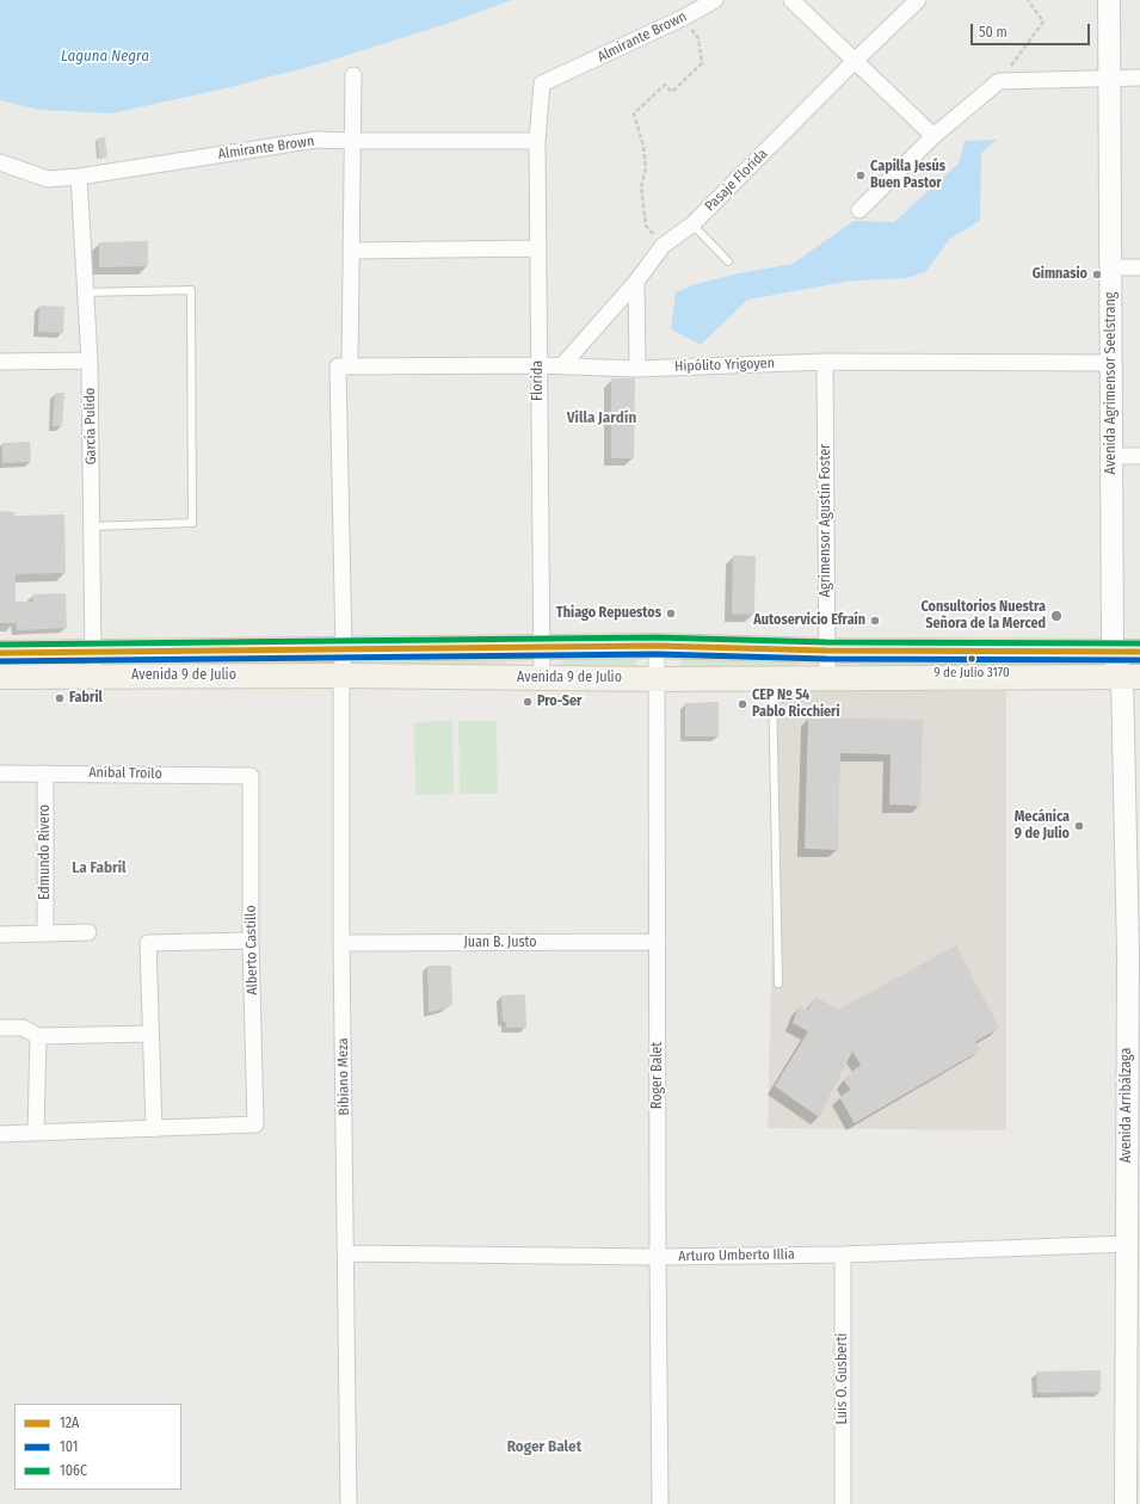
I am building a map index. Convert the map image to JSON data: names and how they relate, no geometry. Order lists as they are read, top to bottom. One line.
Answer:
{"streets":{"main road":["Avenida Agrimensor Seelstrang","Avenida 9 de Julio","Avenida Arribálzaga"],"street":["Almirante Brown","Pasaje Florida","Hipólito Yrigoyen","Florida","García Pulido","Agrimensor Agustín Foster","Aníbal Troilo","Edmundo Rivero","Juan B. Justo","Alberto Castillo","Roger Balet","Bibiano Meza","Arturo Umberto Illia","Luis O. Gusberti"]},"crossings":[["Almirante Brown","Florida"],["Almirante Brown","García Pulido"],["Almirante Brown","Bibiano Meza"],["Pasaje Florida","Hipólito Yrigoyen"],["Hipólito Yrigoyen","Florida"],["Hipólito Yrigoyen","Avenida Agrimensor Seelstrang"],["Hipólito Yrigoyen","Agrimensor Agustín Foster"],["Hipólito Yrigoyen","Bibiano Meza"],["Florida","Avenida 9 de Julio"],["Avenida Agrimensor Seelstrang","Avenida 9 de Julio"],["Avenida Agrimensor Seelstrang","Avenida Arribálzaga"],["García Pulido","Avenida 9 de Julio"],["Agrimensor Agustín Foster","Avenida 9 de Julio"],["Avenida 9 de Julio","Roger Balet"],["Avenida 9 de Julio","Bibiano Meza"],["Avenida 9 de Julio","Avenida Arribálzaga"],["Aníbal Troilo","Edmundo Rivero"],["Aníbal Troilo","Alberto Castillo"],["Juan B. Justo","Roger Balet"],["Juan B. Justo","Bibiano Meza"],["Roger Balet","Arturo Umberto Illia"],["Bibiano Meza","Arturo Umberto Illia"],["Avenida Arribálzaga","Arturo Umberto Illia"],["Arturo Umberto Illia","Luis O. Gusberti"]],"districts":["Villa Jardín","La Fabril","Roger Balet"],"water":["Laguna Negra"],"places":["Capilla Jesús Buen Pastor","Gimnasio","Thiago Repuestos","Consultorios Nuestra Señora de la Merced","Autoservicio Efraín","9 de Julio 3170","Fabril","Pro-Ser","CEP Nº 54 Pablo Ricchieri","Mecánica 9 de Julio"],"lines":["transit line 106C","transit line 12A","transit line 101"],"legend":["12A","101","106C"],"scale_bar":"50 m"}
